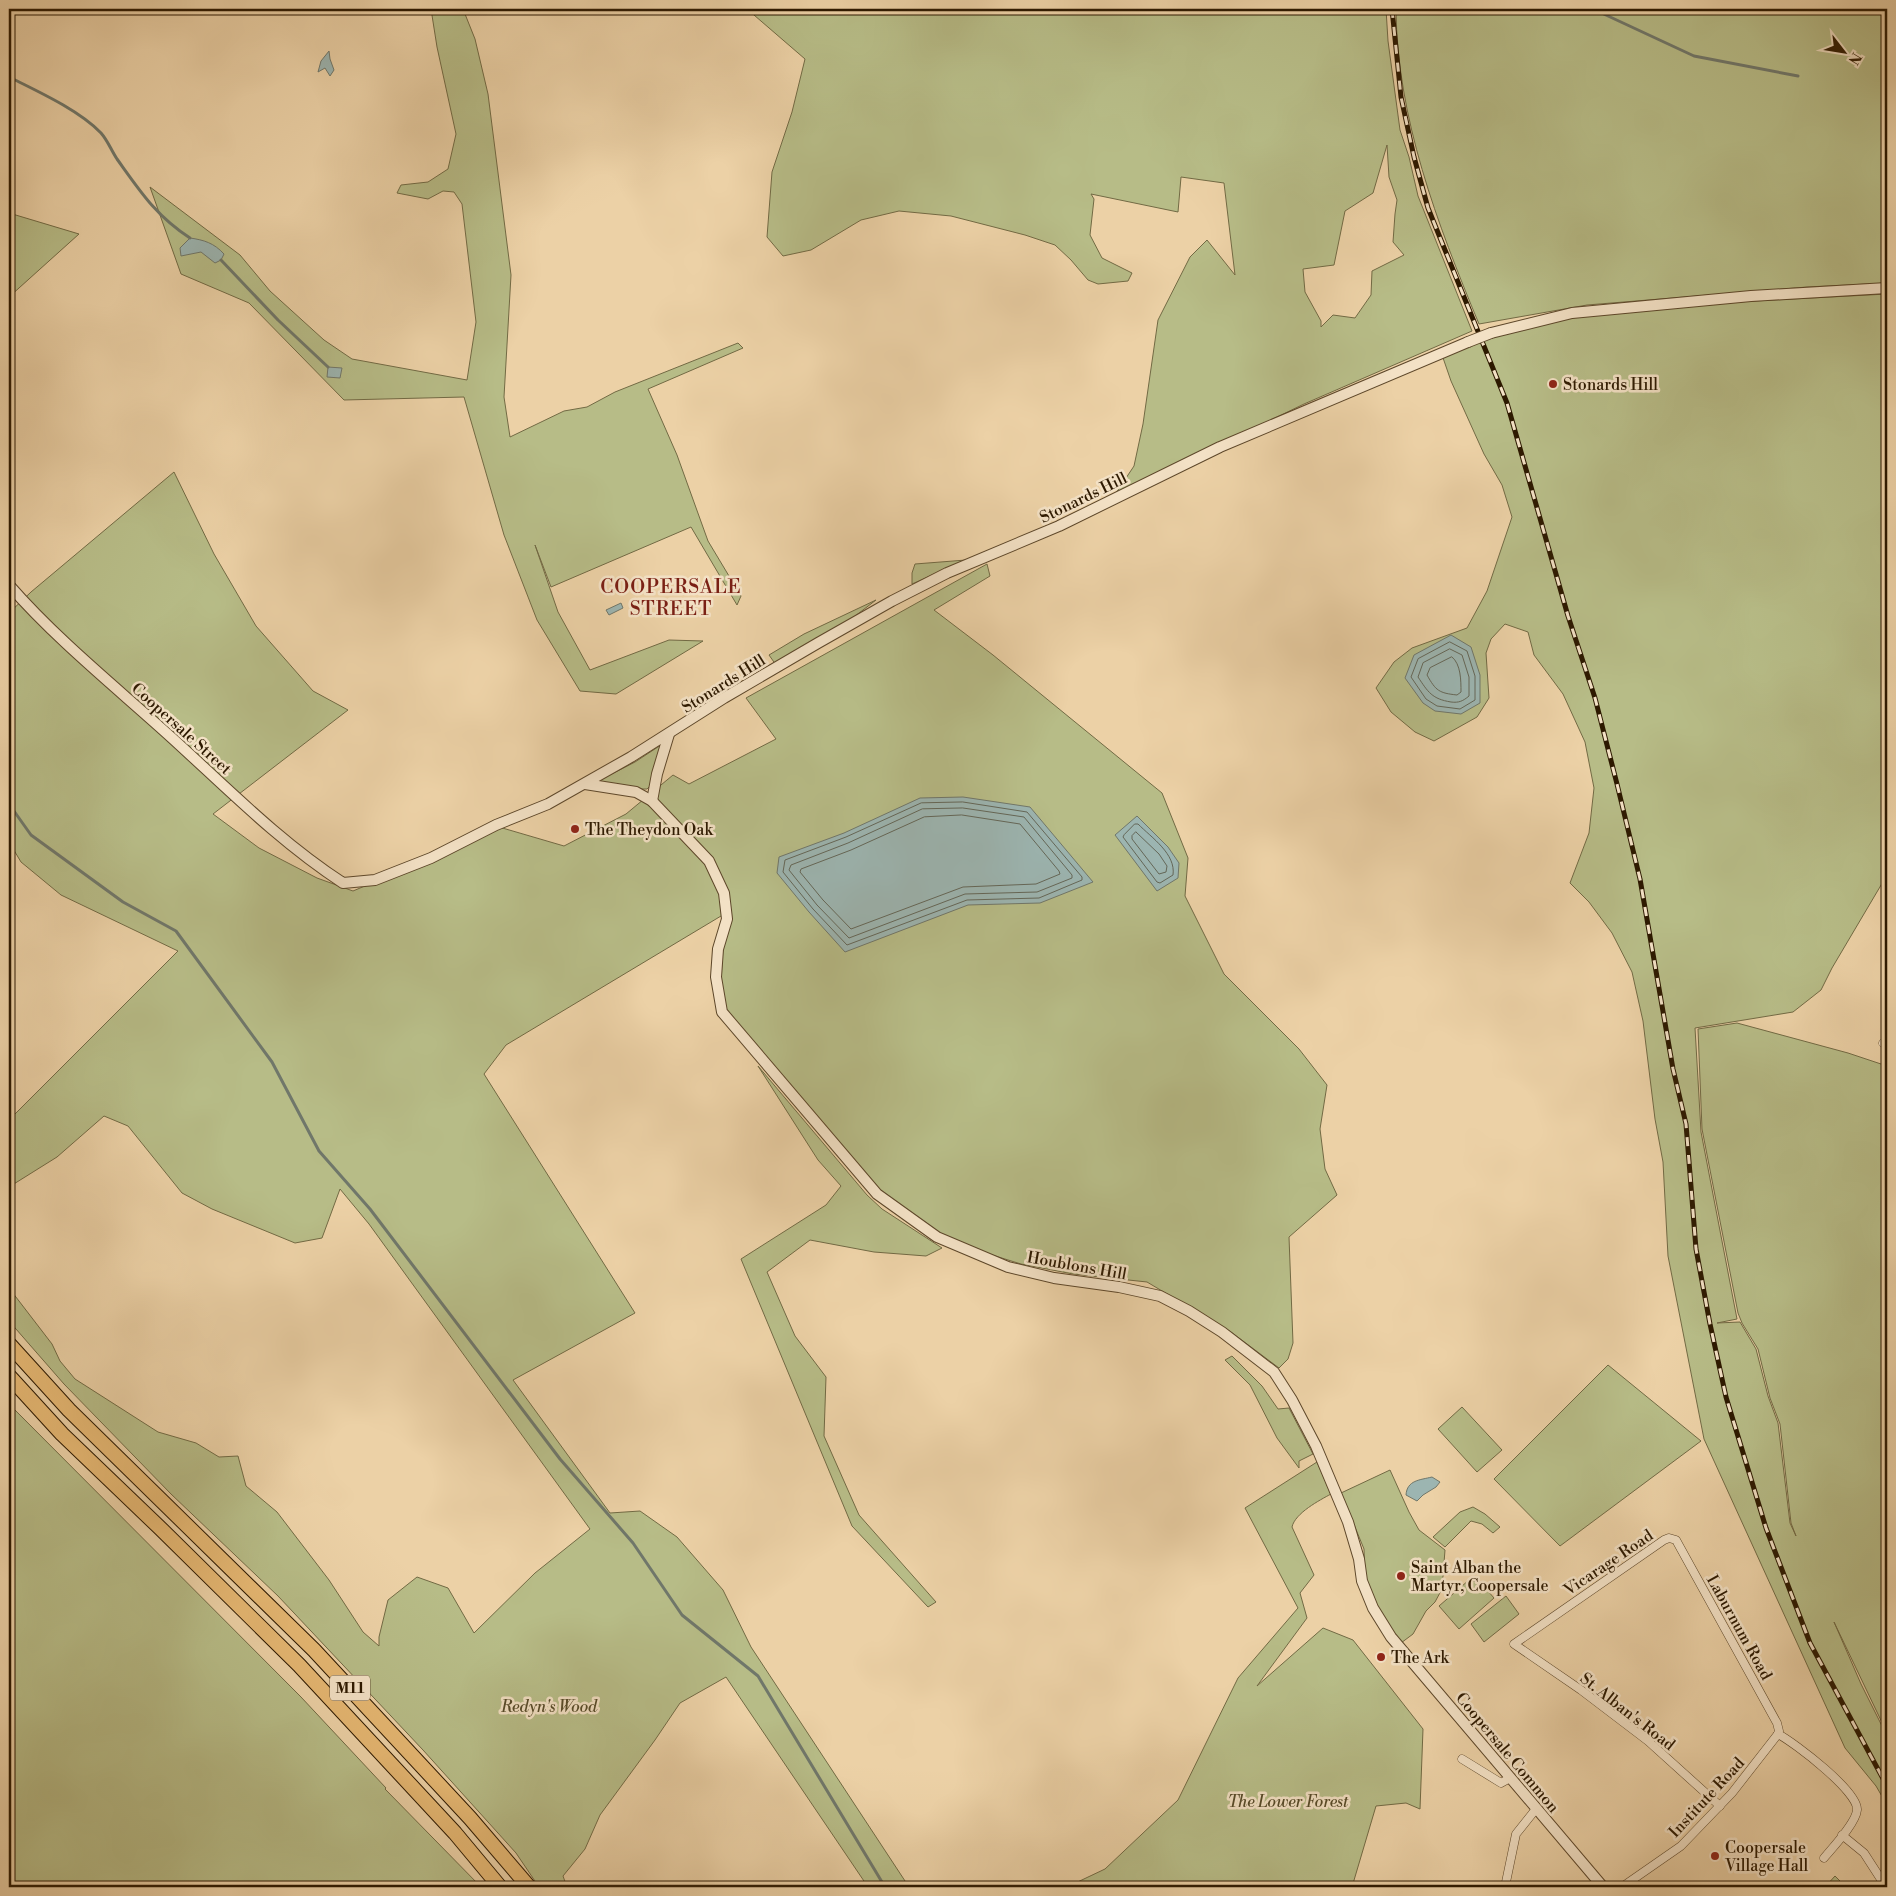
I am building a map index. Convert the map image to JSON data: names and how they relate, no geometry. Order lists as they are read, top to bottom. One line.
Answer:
{"streets":{"highway":["M11"],"street":["Stonards Hill","Coopersale Street","Houblons Hill","Vicarage Road","Laburnum Road","St. Alban's Road","Coopersale Common","Institute Road"]},"crossings":[["Stonards Hill","Coopersale Street"],["Stonards Hill","Houblons Hill"],["Houblons Hill","Coopersale Common"],["Vicarage Road","Laburnum Road"],["Vicarage Road","St. Alban's Road"],["Laburnum Road","Institute Road"],["St. Alban's Road","Institute Road"]],"districts":["COOPERSALE STREET"],"parks":["Redyn's Wood","The Lower Forest"],"places":["Stonards Hill","The Theydon Oak","Saint Alban the Martyr, Coopersale","The Ark","Coopersale Village Hall"],"north":"bottom right"}
